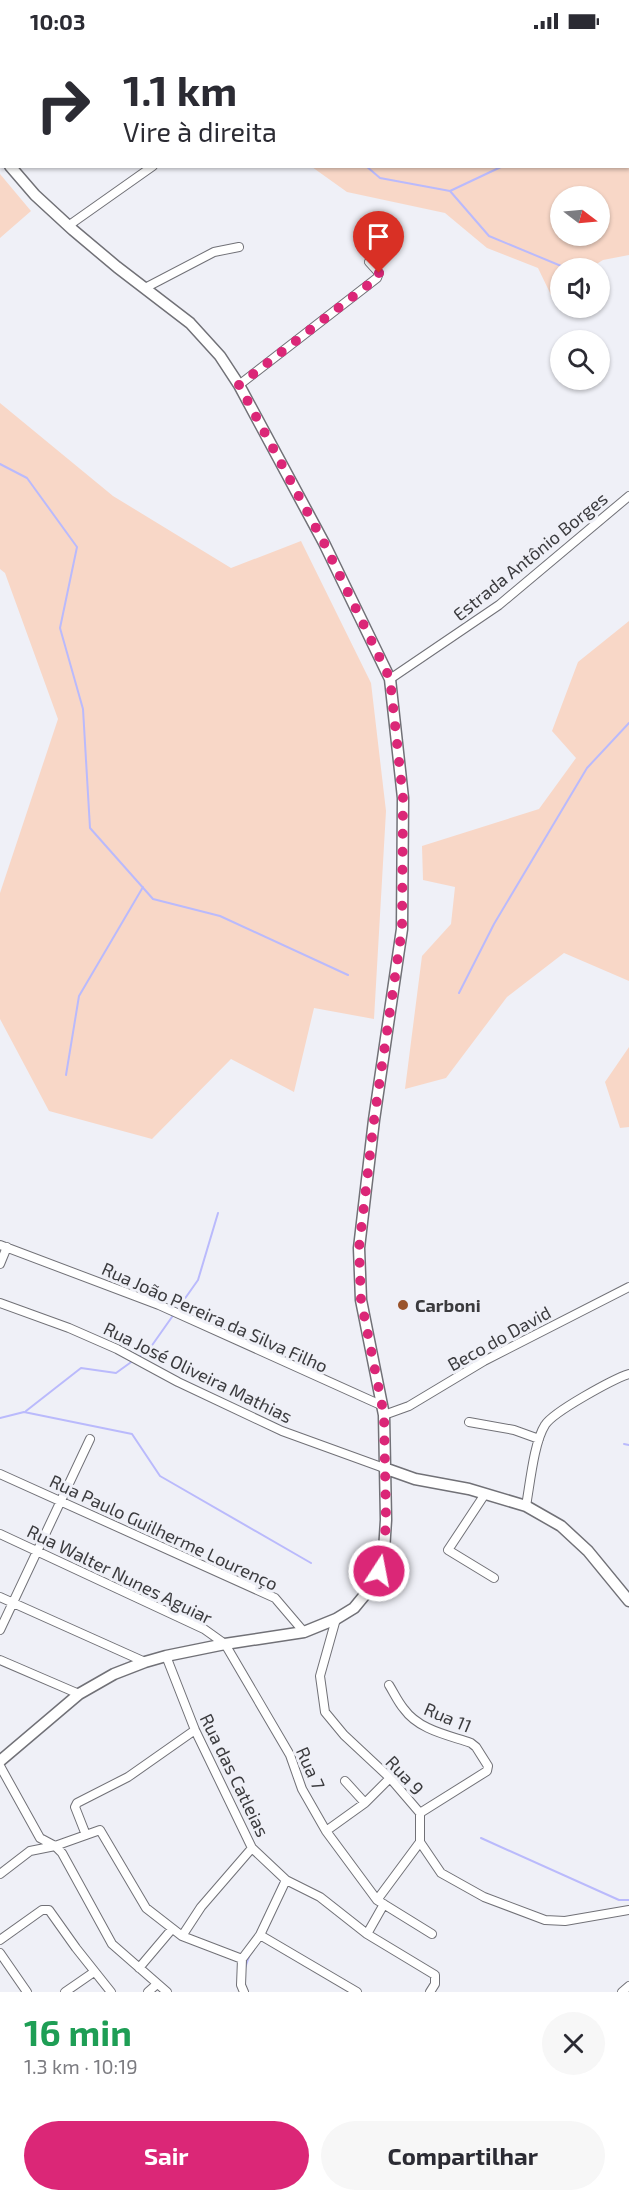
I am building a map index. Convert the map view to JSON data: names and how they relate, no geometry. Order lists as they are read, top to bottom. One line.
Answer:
{"streets":{"street":["Estrada Antônio Borges","Rua João Pereira da Silva Filho","Beco do David","Rua José Oliveira Mathias","Rua Paulo Guilherme Lourenço","Rua Walter Nunes Aguiar","Rua 11","Rua 7","Rua das Catleias","Rua 9"]},"crossings":[["Rua João Pereira da Silva Filho","Beco do David"],["Rua Walter Nunes Aguiar","Rua 7"],["Rua 11","Rua 9"]],"places":["Carboni"],"north":"right","page":{"status":"10:03","turn":["1.1 km","Vire à direita"],"heading":["16 min","1.3 km · 10:19"],"buttons":["Sair","Compartilhar"]}}
